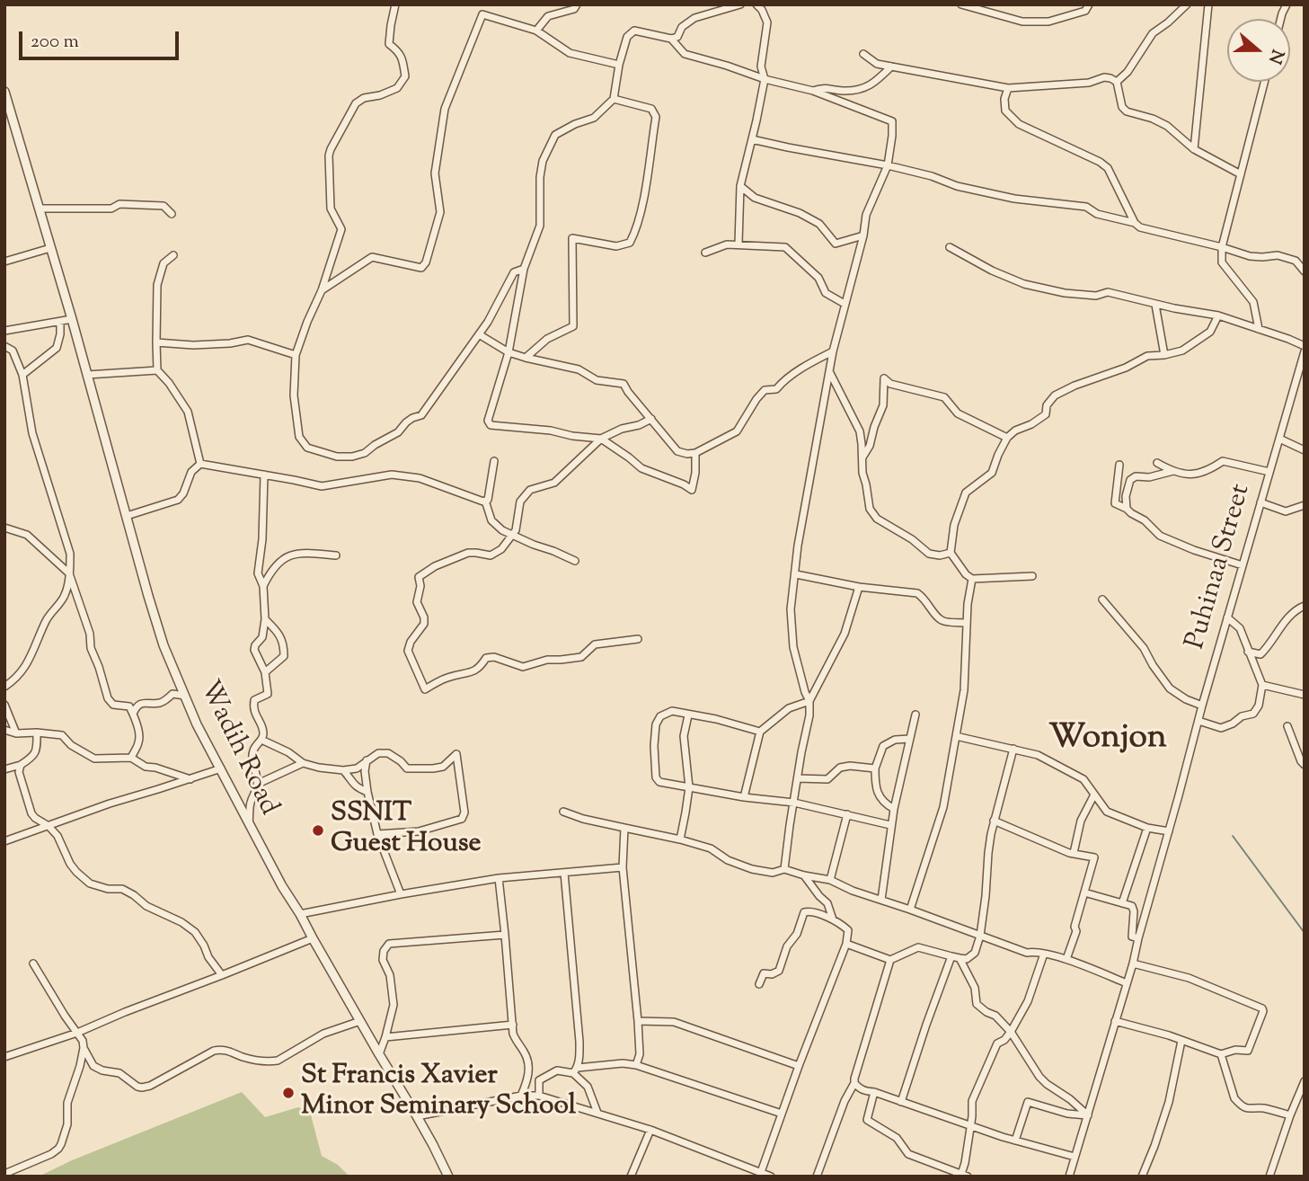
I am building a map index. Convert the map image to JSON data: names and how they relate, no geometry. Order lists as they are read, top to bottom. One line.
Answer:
{"streets":{"street":["Puhinaa Street","Wadih Road"]},"districts":["Wonjon"],"places":["SSNIT Guest House","St Francis Xavier Minor Seminary School"],"scale_bar":"200 m","north":"right"}
